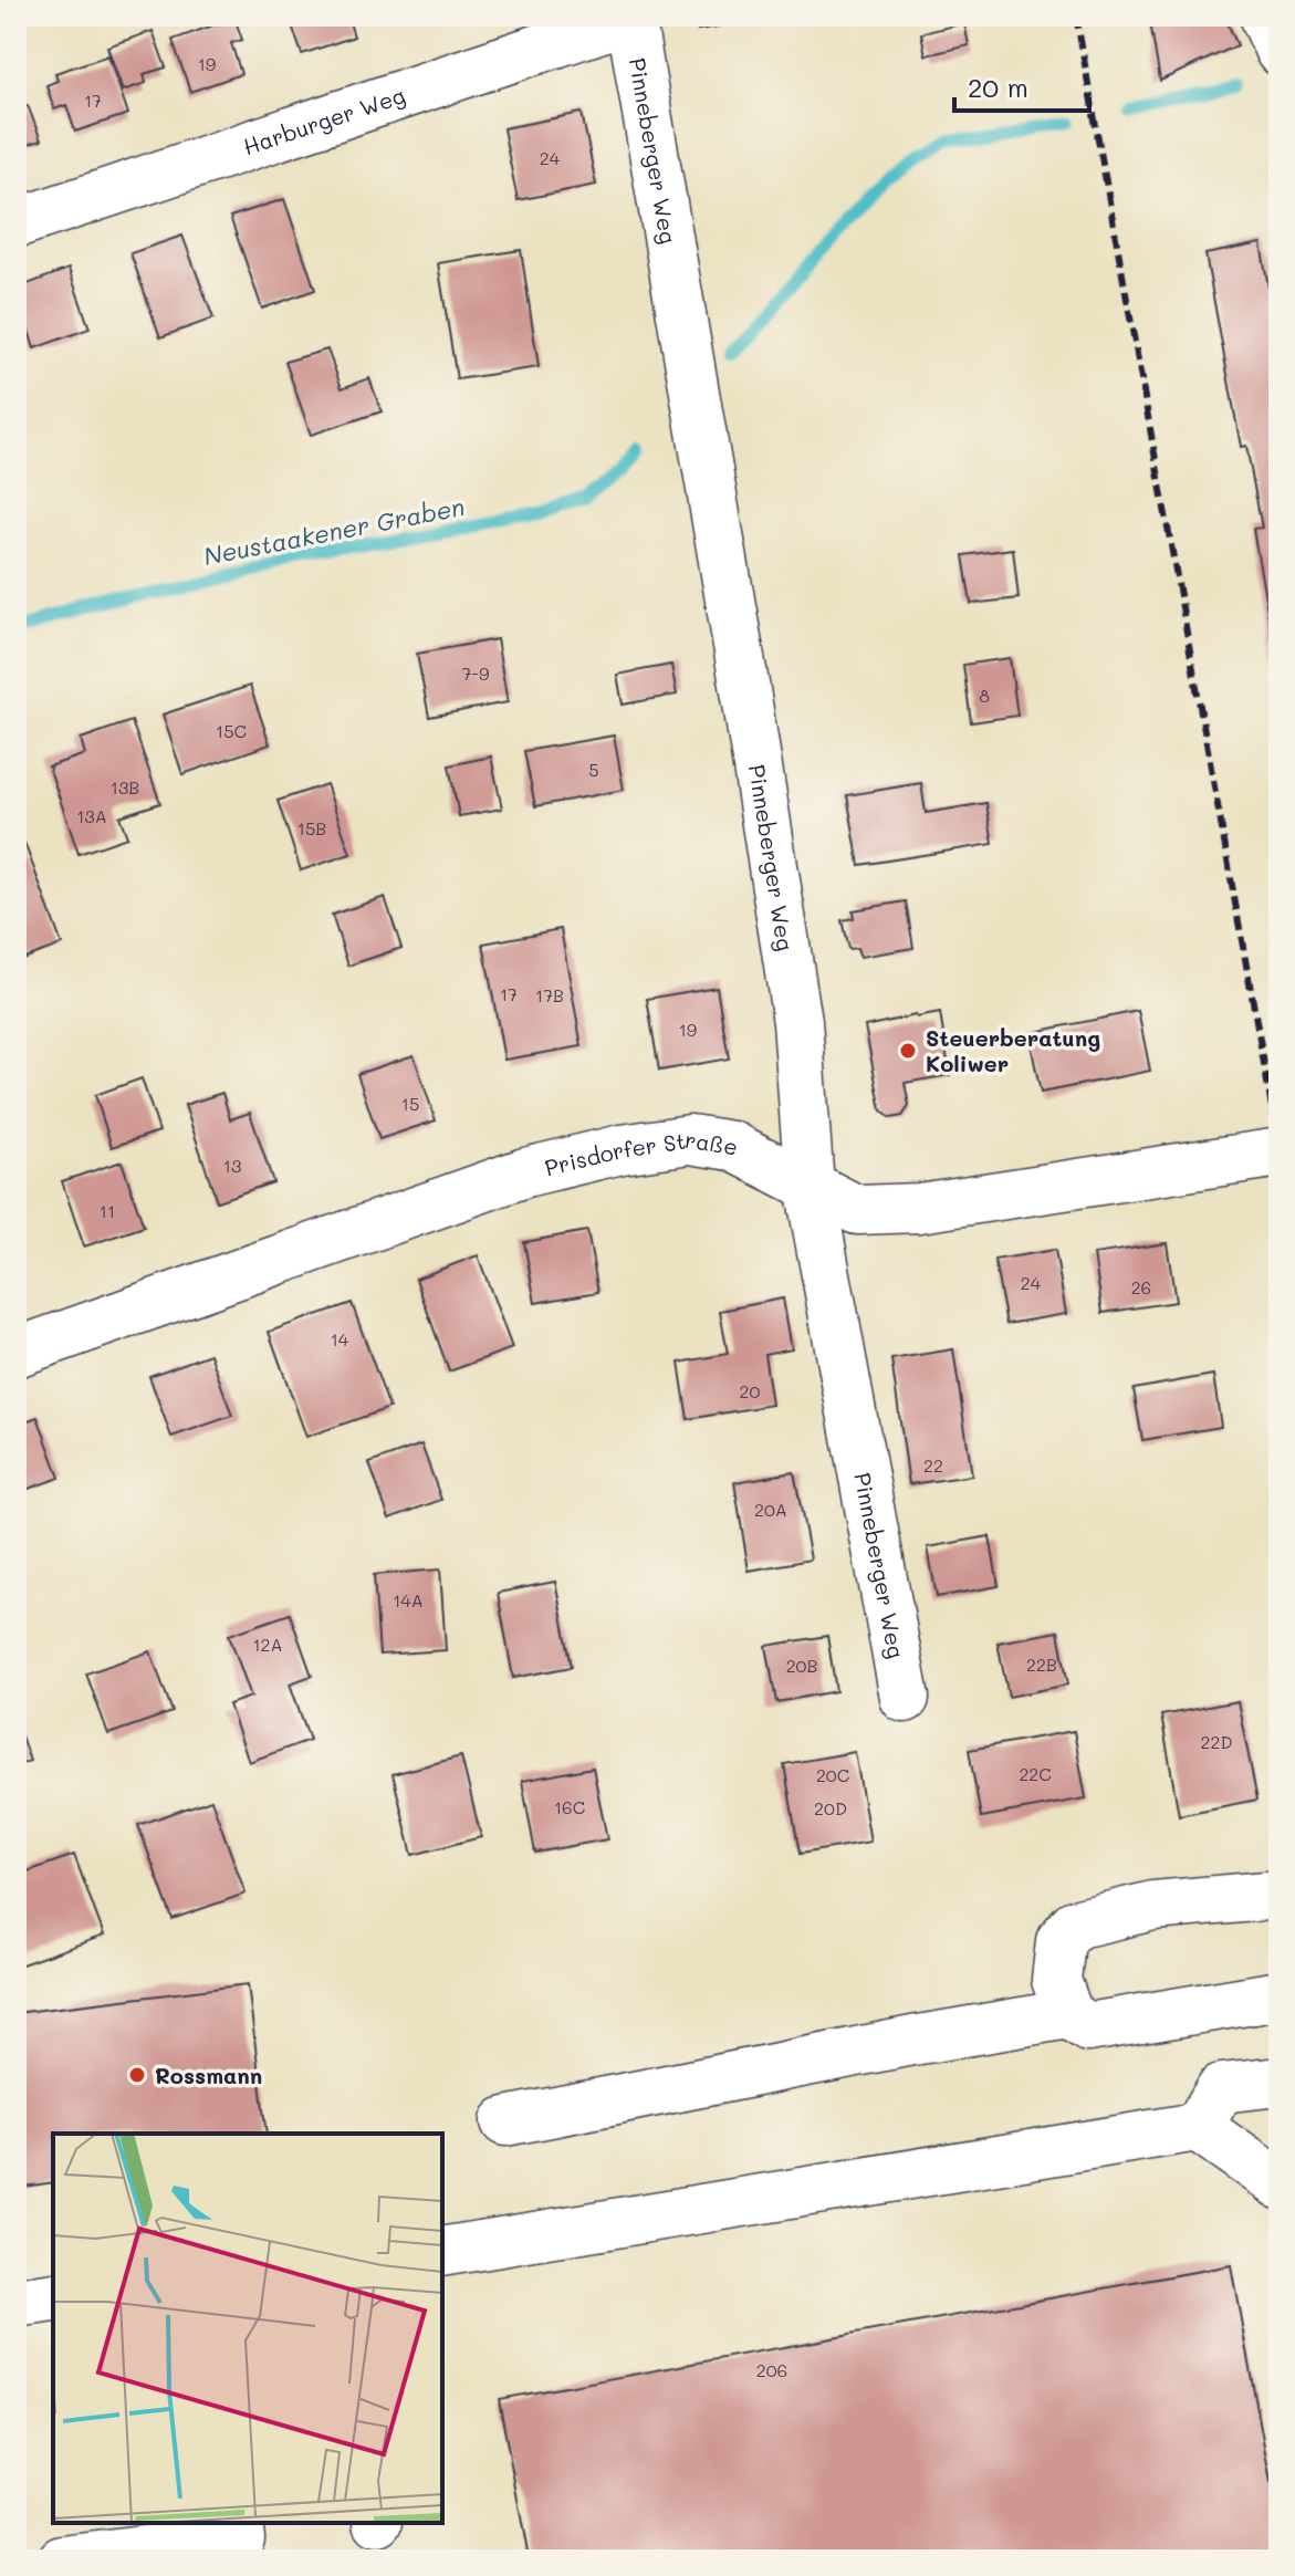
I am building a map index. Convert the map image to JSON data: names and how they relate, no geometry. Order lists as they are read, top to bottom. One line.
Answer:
{"streets":{"street":["Harburger Weg","Pinneberger Weg","Prisdorfer Straße"]},"crossings":[["Harburger Weg","Pinneberger Weg"],["Pinneberger Weg","Prisdorfer Straße"]],"water":["Neustaakener Graben"],"places":["Steuerberatung Koliwer","Rossmann"],"house_numbers":["19","17","24","7-9","8","15C","5","13B","13A","15B","17","17B","19","15","13","11","24","26","14","20","22","20A","14A","12A","22B","20B","22D","22C","20C","16C","20D","206"],"scale_bar":"20 m"}
